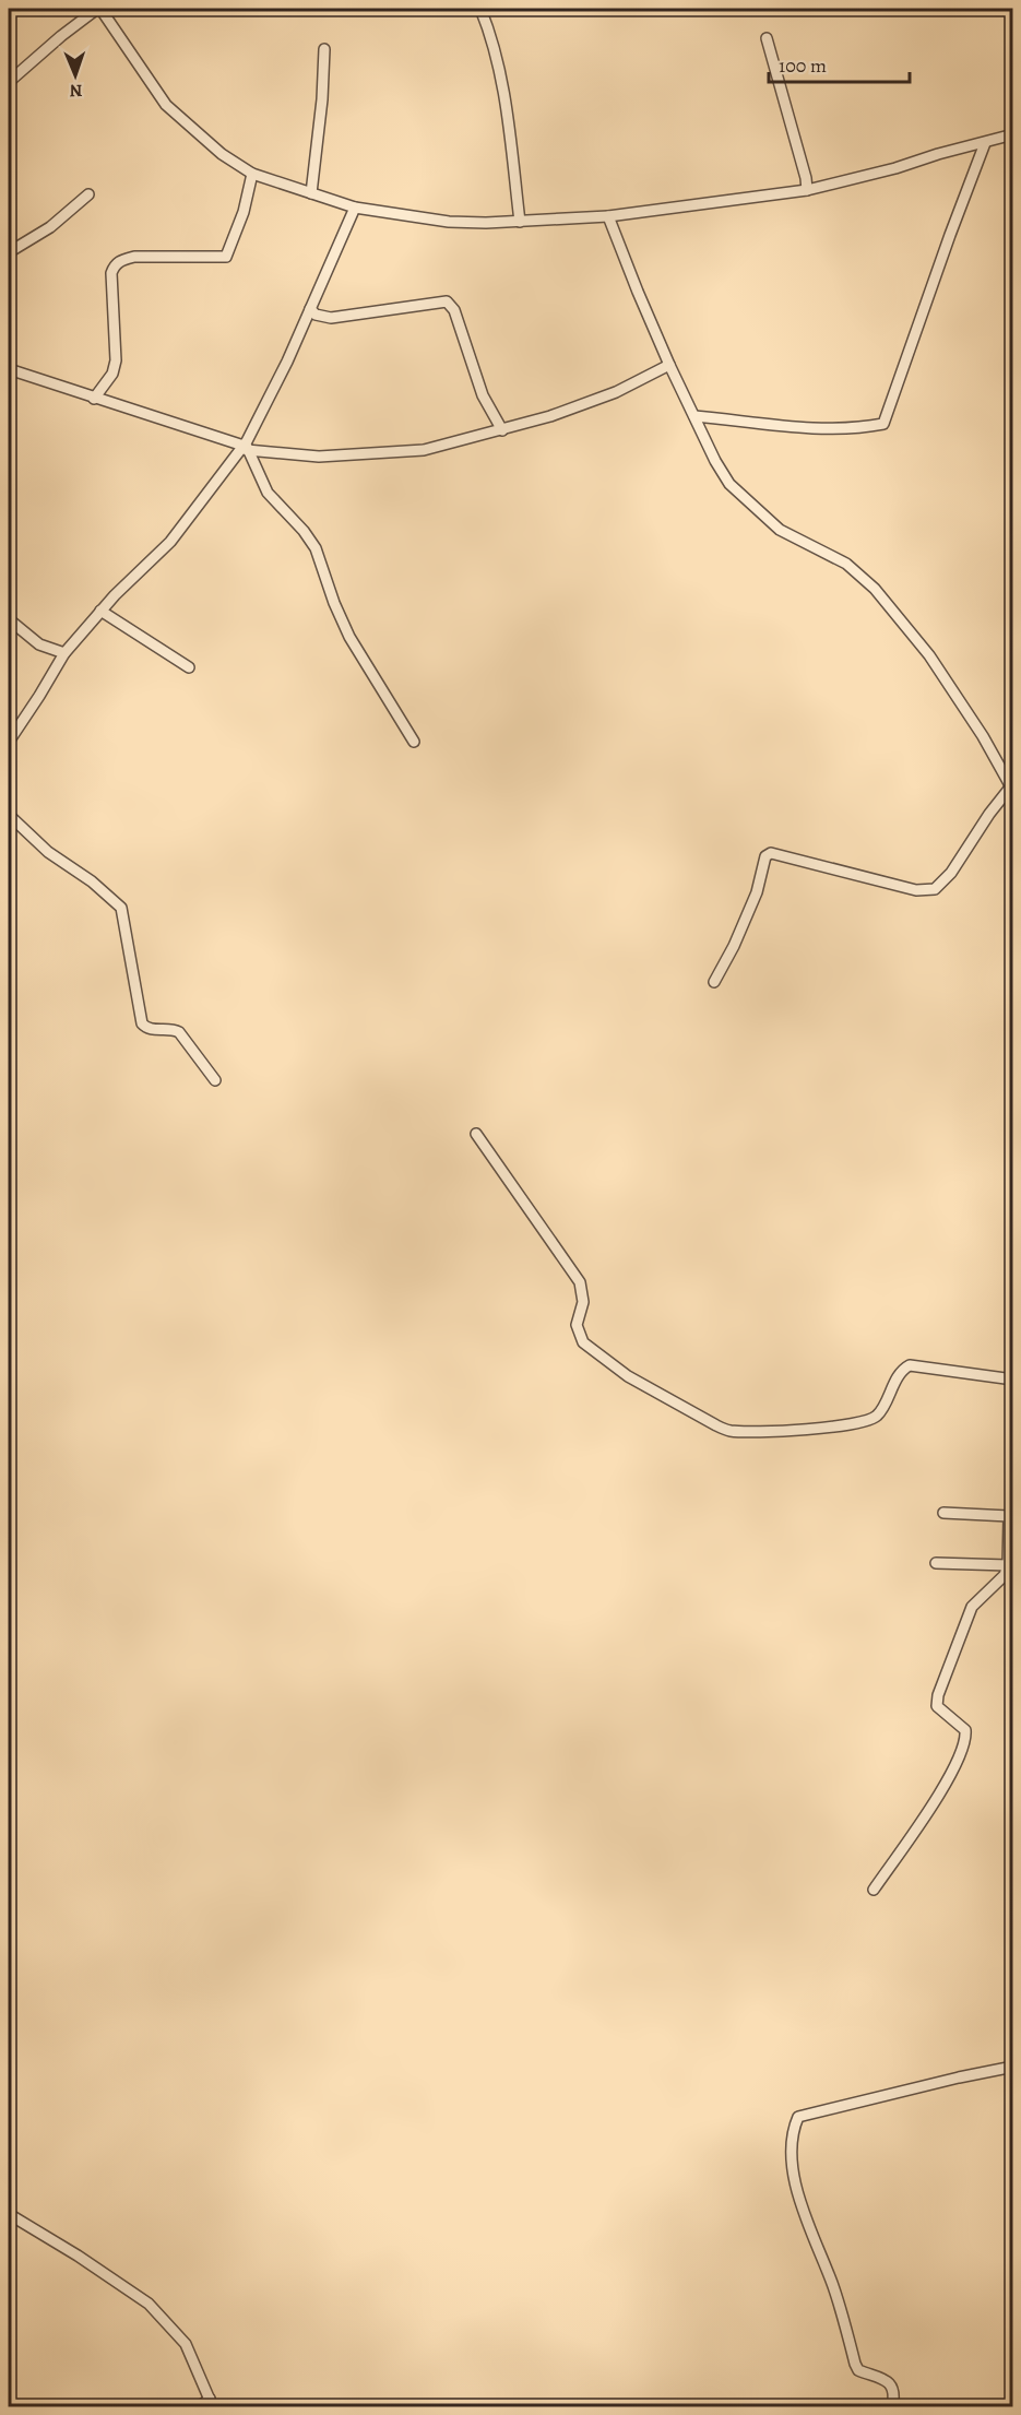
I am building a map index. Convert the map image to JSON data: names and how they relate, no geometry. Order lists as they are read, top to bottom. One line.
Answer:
{"scale_bar":"100 m","north":"bottom"}
